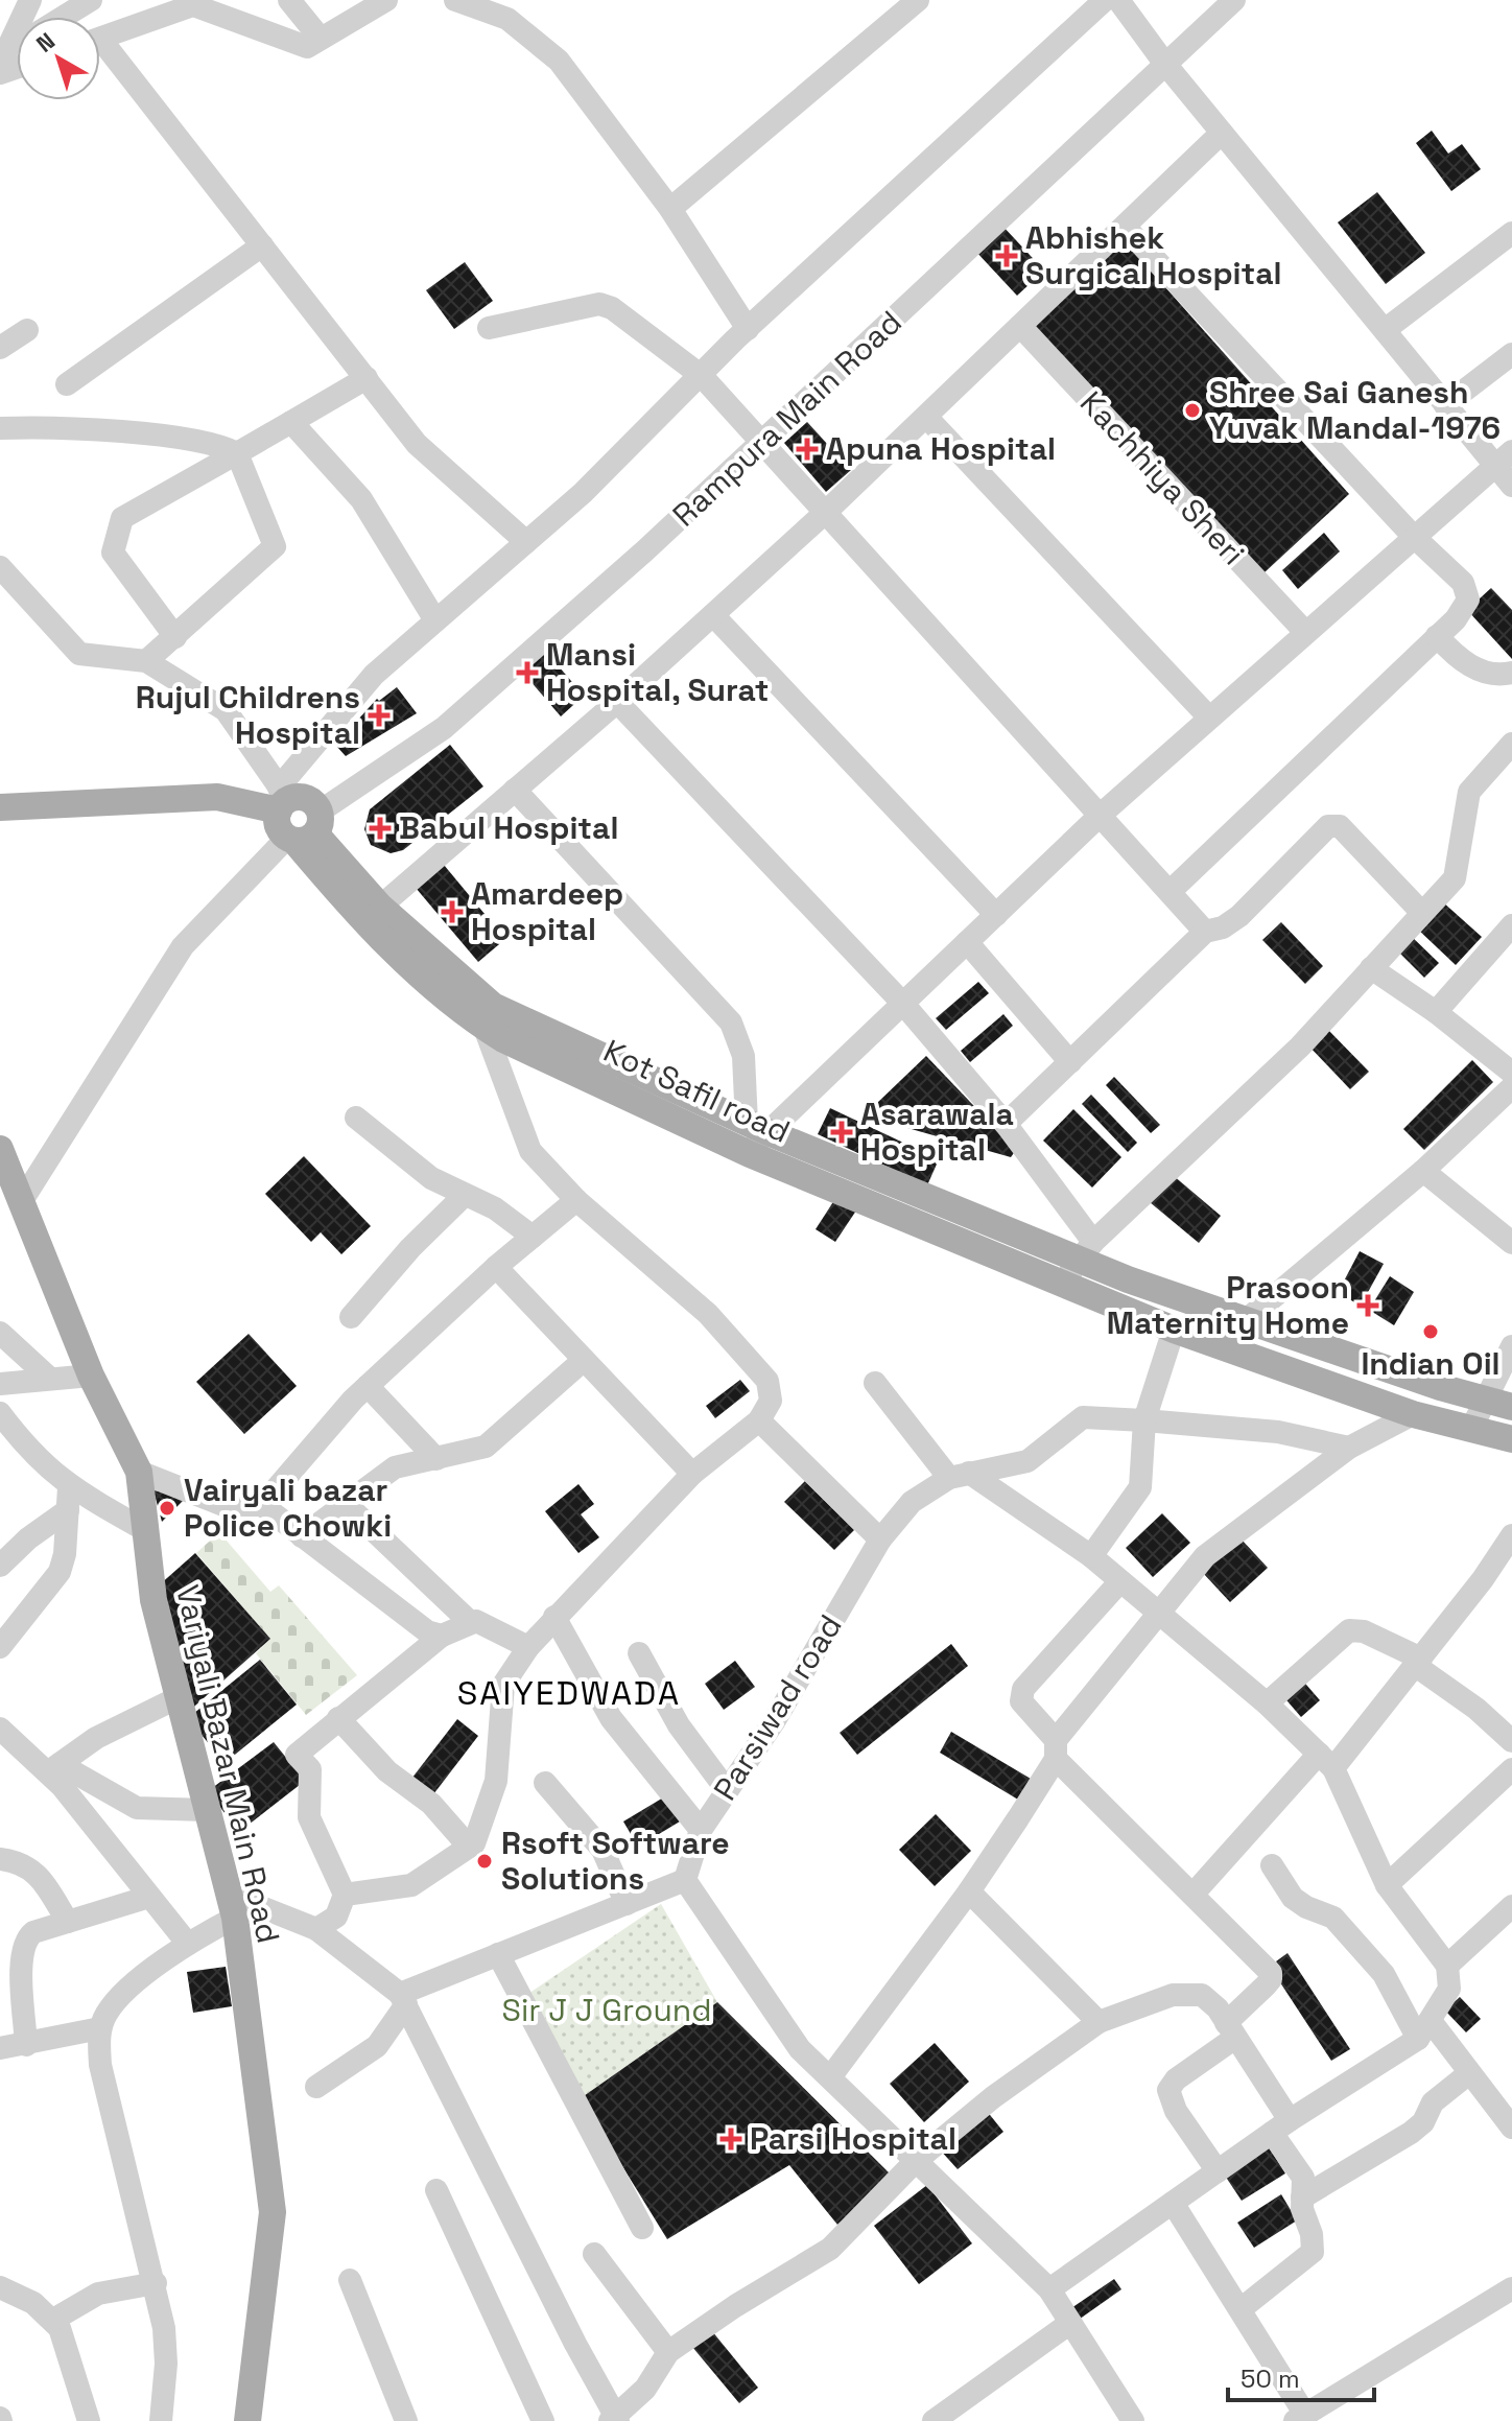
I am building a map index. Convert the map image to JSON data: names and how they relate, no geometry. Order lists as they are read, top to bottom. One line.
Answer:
{"streets":{"main road":["Kot Safil road","Variyali Bazar Main Road"],"street":["Rampura Main Road","Kachhiya Sheri","Parsiwad road"]},"crossings":[["Rampura Main Road","Kot Safil road"],["Rampura Main Road","Variyali Bazar Main Road"]],"districts":["SAIYEDWADA"],"parks":["Sir J J Ground"],"places":{"health":["Abhishek Surgical Hospital","Apuna Hospital","Mansi Hospital, Surat","Rujul Childrens Hospital","Babul Hospital","Amardeep Hospital","Asarawala Hospital","Prasoon Maternity Home","Parsi Hospital"],"other":["Shree Sai Ganesh Yuvak Mandal-1976","Indian Oil","Vairyali bazar Police Chowki","Rsoft Software Solutions"]},"scale_bar":"50 m","north":"top left"}
